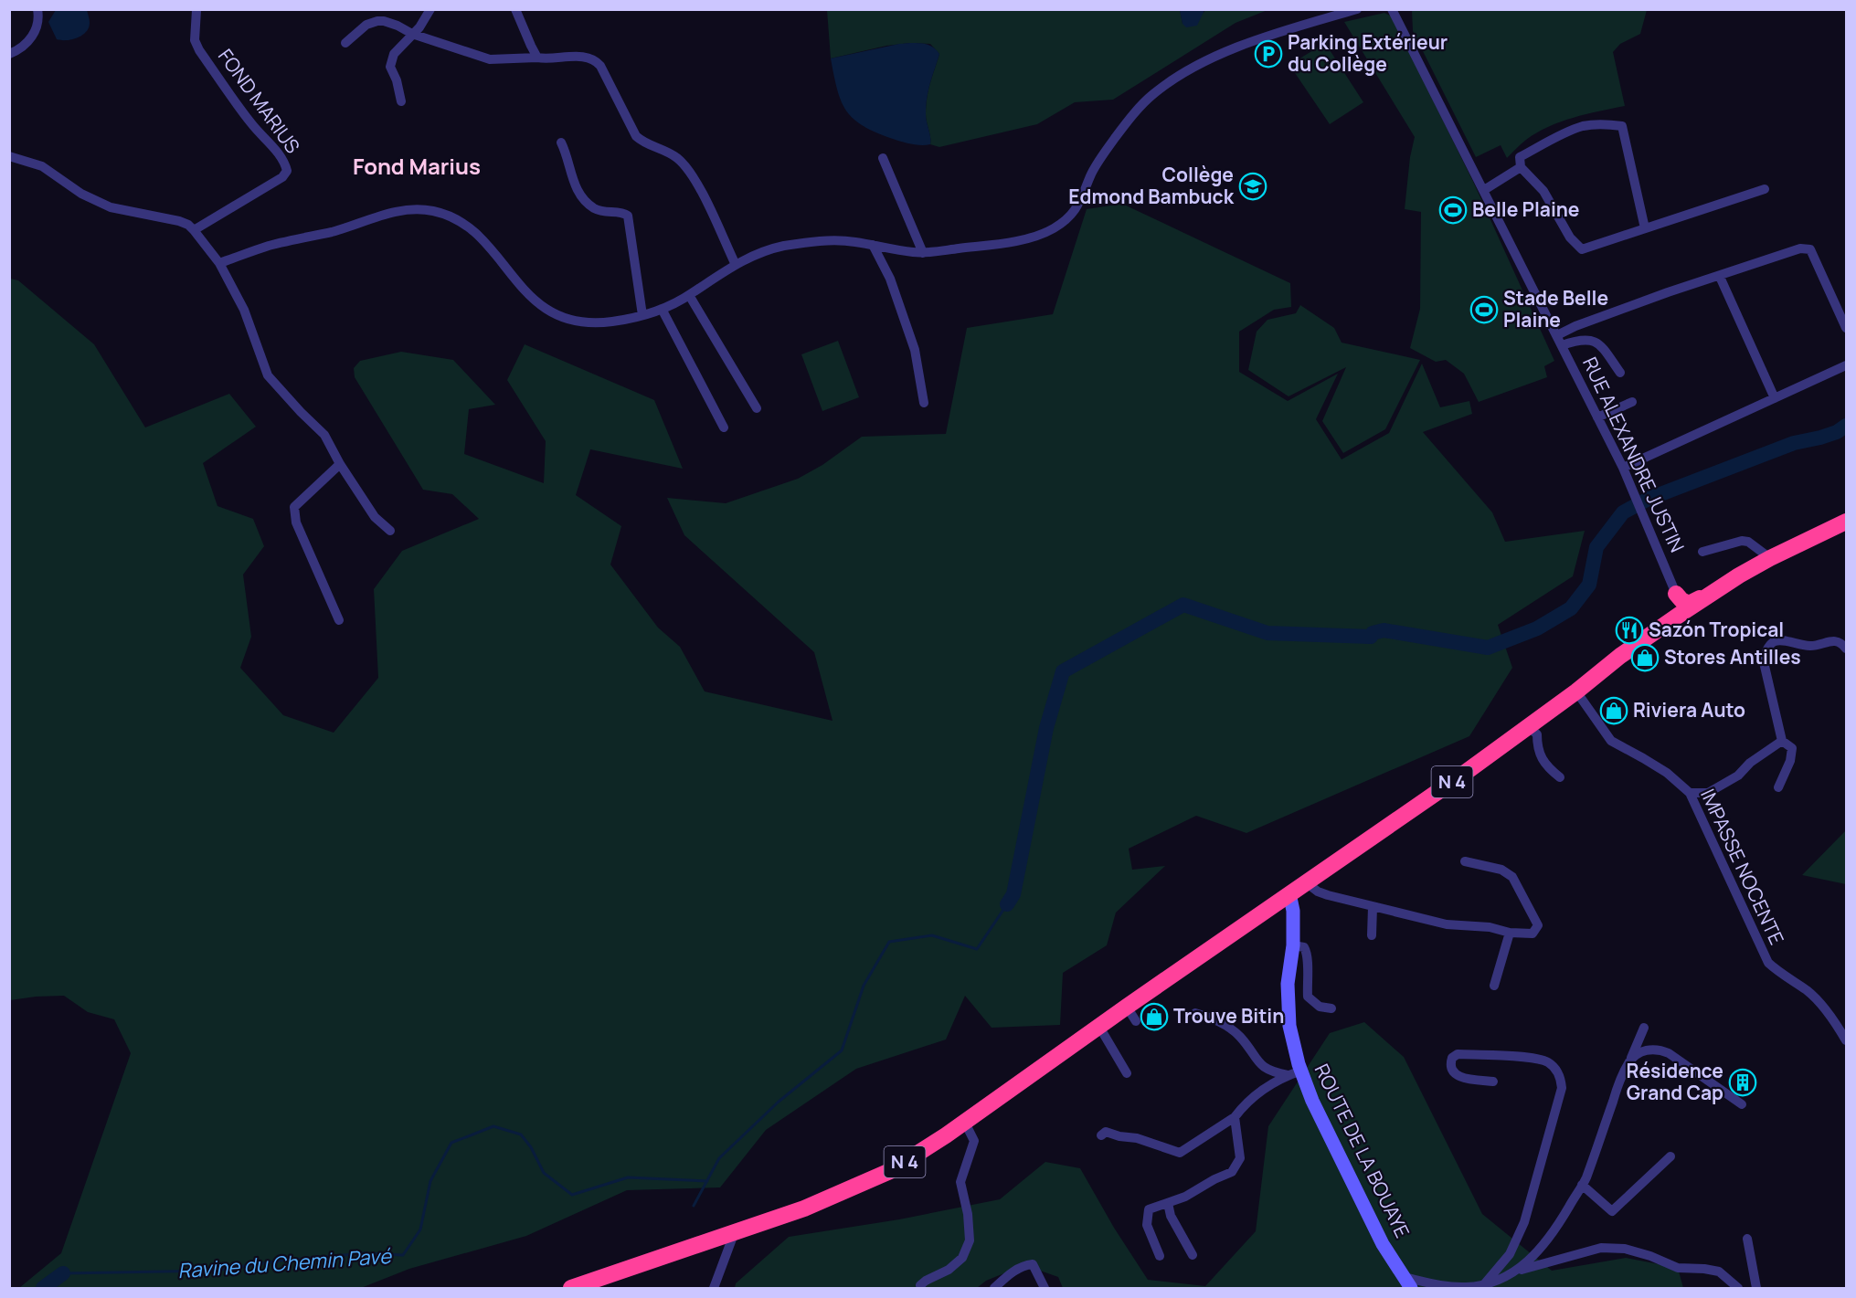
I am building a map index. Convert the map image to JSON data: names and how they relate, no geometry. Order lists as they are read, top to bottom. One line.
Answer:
{"streets":{"highway":["N 4"],"main road":["ROUTE DE LA BOUAYE"],"street":["FOND MARIUS","RUE ALEXANDRE JUSTIN","IMPASSE NOCENTE"]},"crossings":[["N 4","IMPASSE NOCENTE"],["N 4","ROUTE DE LA BOUAYE"]],"districts":["Fond Marius"],"water":["Ravine du Chemin Pavé"],"places":{"parking":["Parking Extérieur du Collège"],"school or university":["Collège Edmond Bambuck"],"sports":["Belle Plaine","Stade Belle Plaine"],"restaurant":["Sazón Tropical"],"shop":["Stores Antilles","Riviera Auto","Trouve Bitin"],"building":["Résidence Grand Cap"]}}
